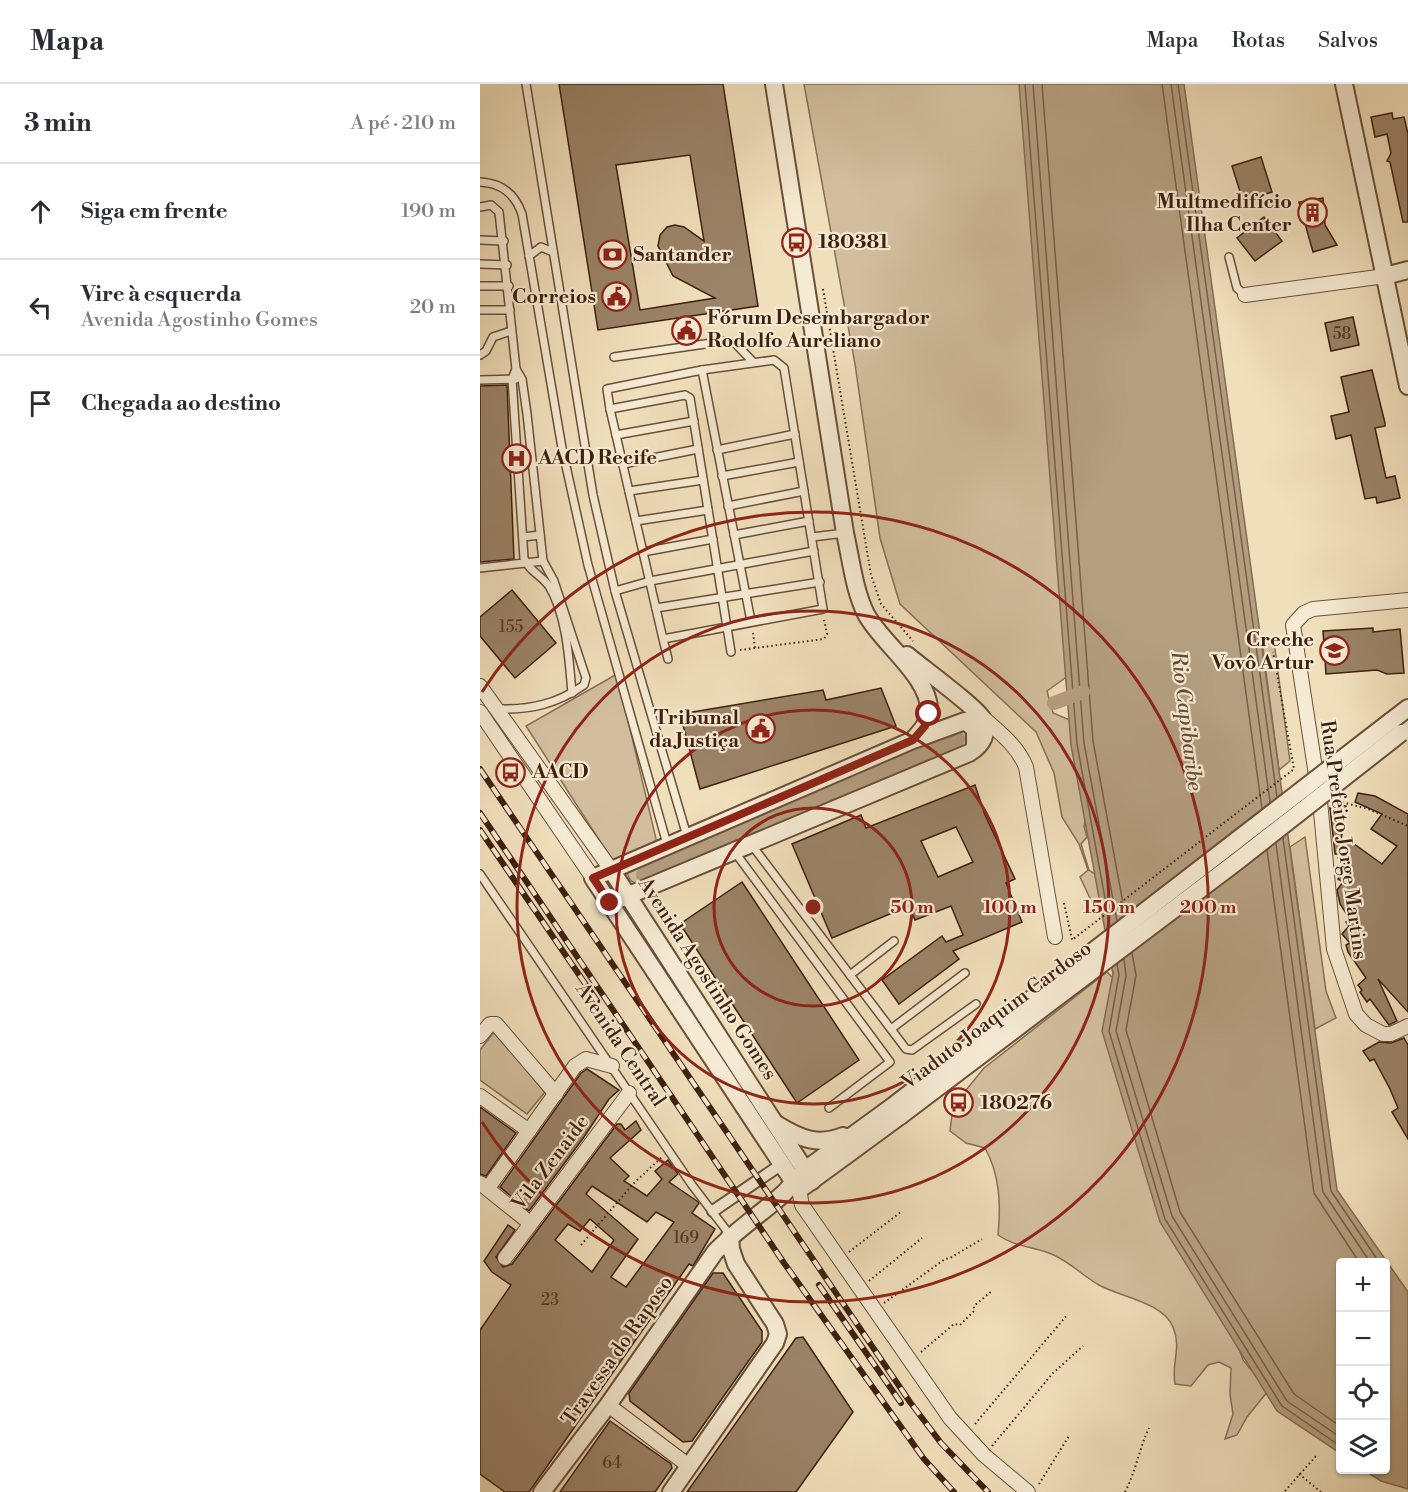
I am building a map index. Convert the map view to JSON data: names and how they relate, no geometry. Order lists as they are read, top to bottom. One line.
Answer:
{"streets":{"street":["Rua Prefeito Jorge Martins","Avenida Agostinho Gomes","Viaduto Joaquim Cardoso","Vila Zenaide","Travessa do Raposo"],"lane":["Avenida Central"]},"crossings":[["Avenida Agostinho Gomes","Viaduto Joaquim Cardoso"],["Viaduto Joaquim Cardoso","Avenida Central"],["Viaduto Joaquim Cardoso","Travessa do Raposo"],["Avenida Central","Vila Zenaide"],["Avenida Central","Travessa do Raposo"]],"water":["Rio Capibaribe"],"places":{"building":["Multmedifício Ilha Center"],"bus stop":["180381","AACD","180276"],"bank":["Santander"],"public building":["Correios","Fórum Desembargador Rodolfo Aureliano","Tribunal da Justiça"],"hospital":["AACD Recife"],"school or university":["Creche Vovô Artur"]},"house_numbers":["58","155","169","23","64"],"page":{"header":"Mapa","nav":["Mapa","Rotas","Salvos"],"heading":["3 min","A pé · 210 m"],"list":[["Siga em frente","190 m"],["Vire à esquerda","Avenida Agostinho Gomes","20 m"],"Chegada ao destino"],"map_buttons":["+","−"]},"rings":["50 m","100 m","150 m","200 m"]}
